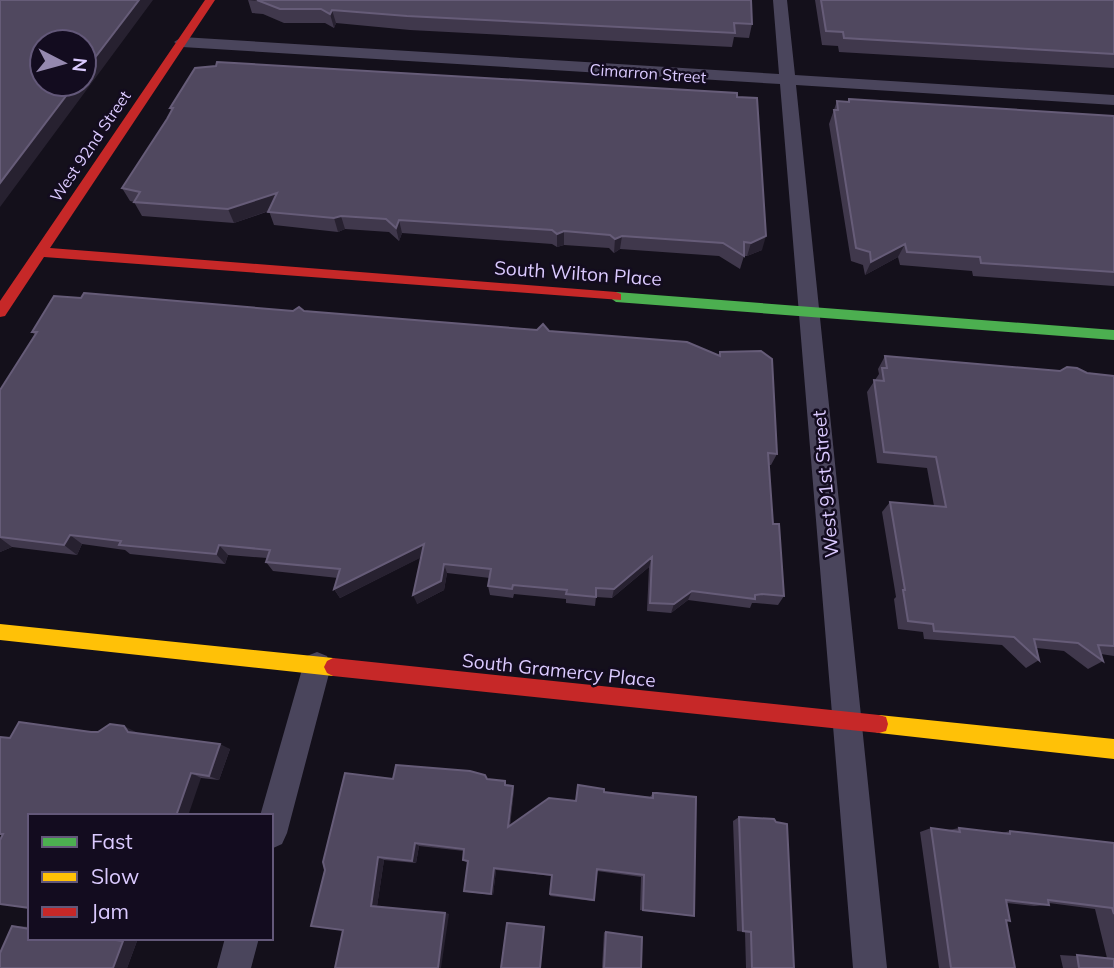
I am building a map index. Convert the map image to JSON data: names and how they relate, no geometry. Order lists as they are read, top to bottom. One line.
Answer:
{"streets":{"street":["Cimarron Street","West 92nd Street","South Wilton Place","West 91st Street","South Gramercy Place"]},"crossings":[["Cimarron Street","West 92nd Street"],["Cimarron Street","West 91st Street"],["West 92nd Street","South Wilton Place"],["South Wilton Place","West 91st Street"],["West 91st Street","South Gramercy Place"]],"legend":["Fast","Slow","Jam"],"north":"right"}
